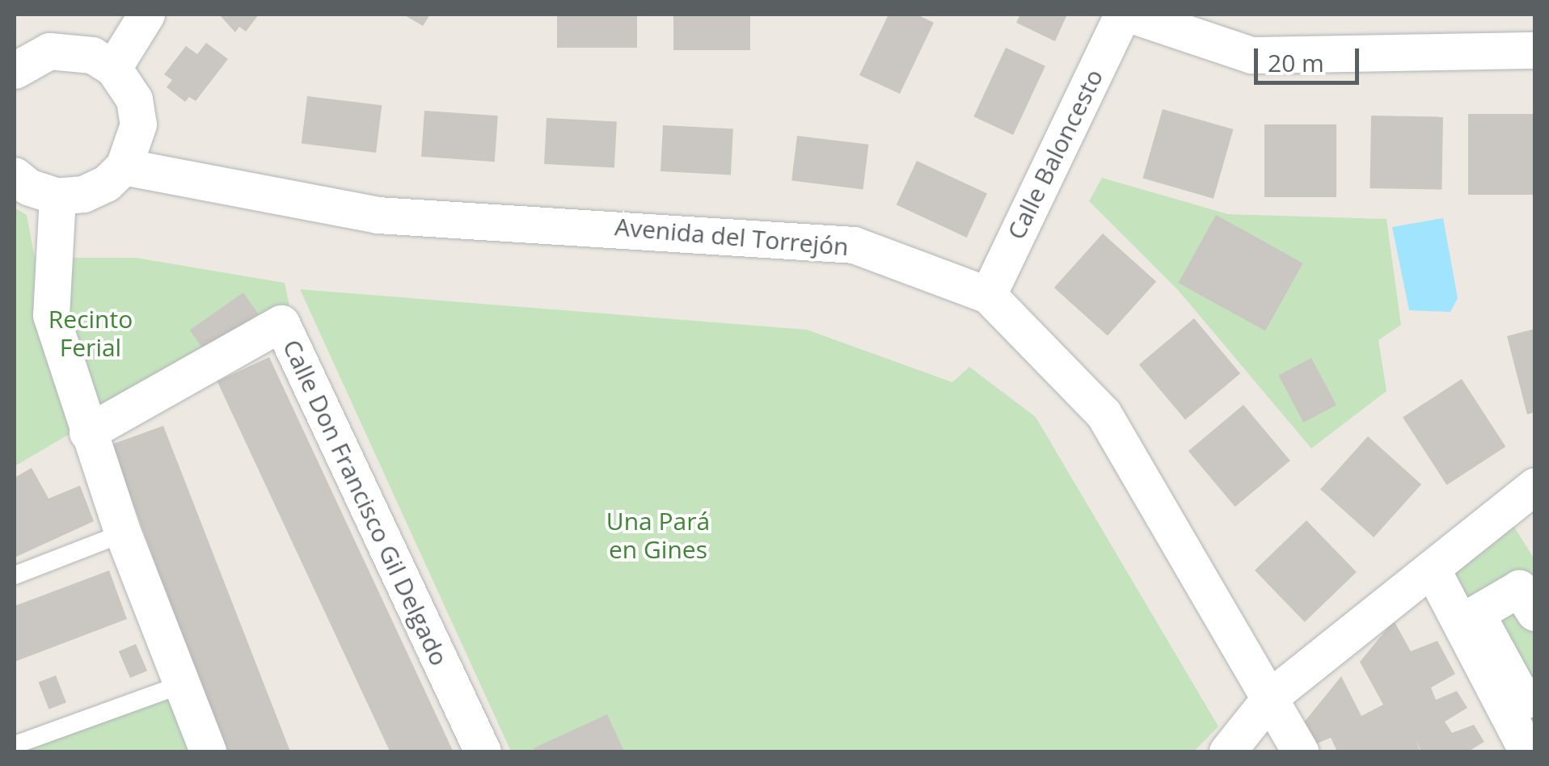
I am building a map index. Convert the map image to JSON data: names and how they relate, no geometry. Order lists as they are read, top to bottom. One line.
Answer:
{"streets":{"street":["Calle Baloncesto","Avenida del Torrejón","Calle Don Francisco Gil Delgado"]},"crossings":[["Calle Baloncesto","Avenida del Torrejón"]],"parks":["Recinto Ferial","Una Pará en Gines"],"scale_bar":"20 m"}
